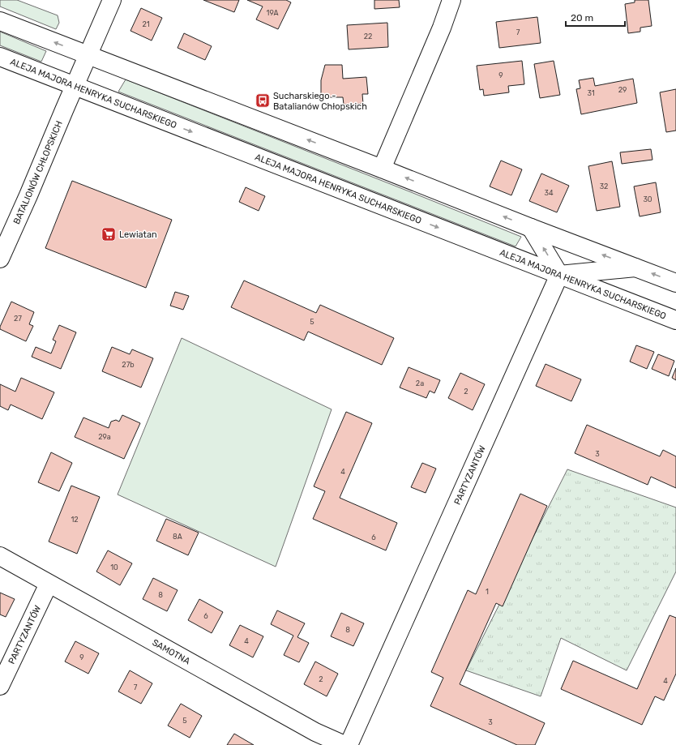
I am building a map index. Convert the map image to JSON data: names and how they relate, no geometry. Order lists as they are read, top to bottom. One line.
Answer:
{"streets":{"street":["ALEJA MAJORA HENRYKA SUCHARSKIEGO","BATALIONÓW CHŁOPSKICH","PARTYZANTÓW","SAMOTNA"]},"crossings":[["ALEJA MAJORA HENRYKA SUCHARSKIEGO","BATALIONÓW CHŁOPSKICH"],["ALEJA MAJORA HENRYKA SUCHARSKIEGO","PARTYZANTÓW"],["PARTYZANTÓW","SAMOTNA"]],"places":{"bus stop":["Sucharskiego - Batalianów Chłopskich"],"supermarket":["Lewiatan"]},"house_numbers":["19A","21","7","22","9","29","31","32","34","30","27","5","27b","2a","2","29a","3","4","12","8A","6","10","1","8","6","8","4","9","2","4","7","5","3"],"scale_bar":"20 m"}
